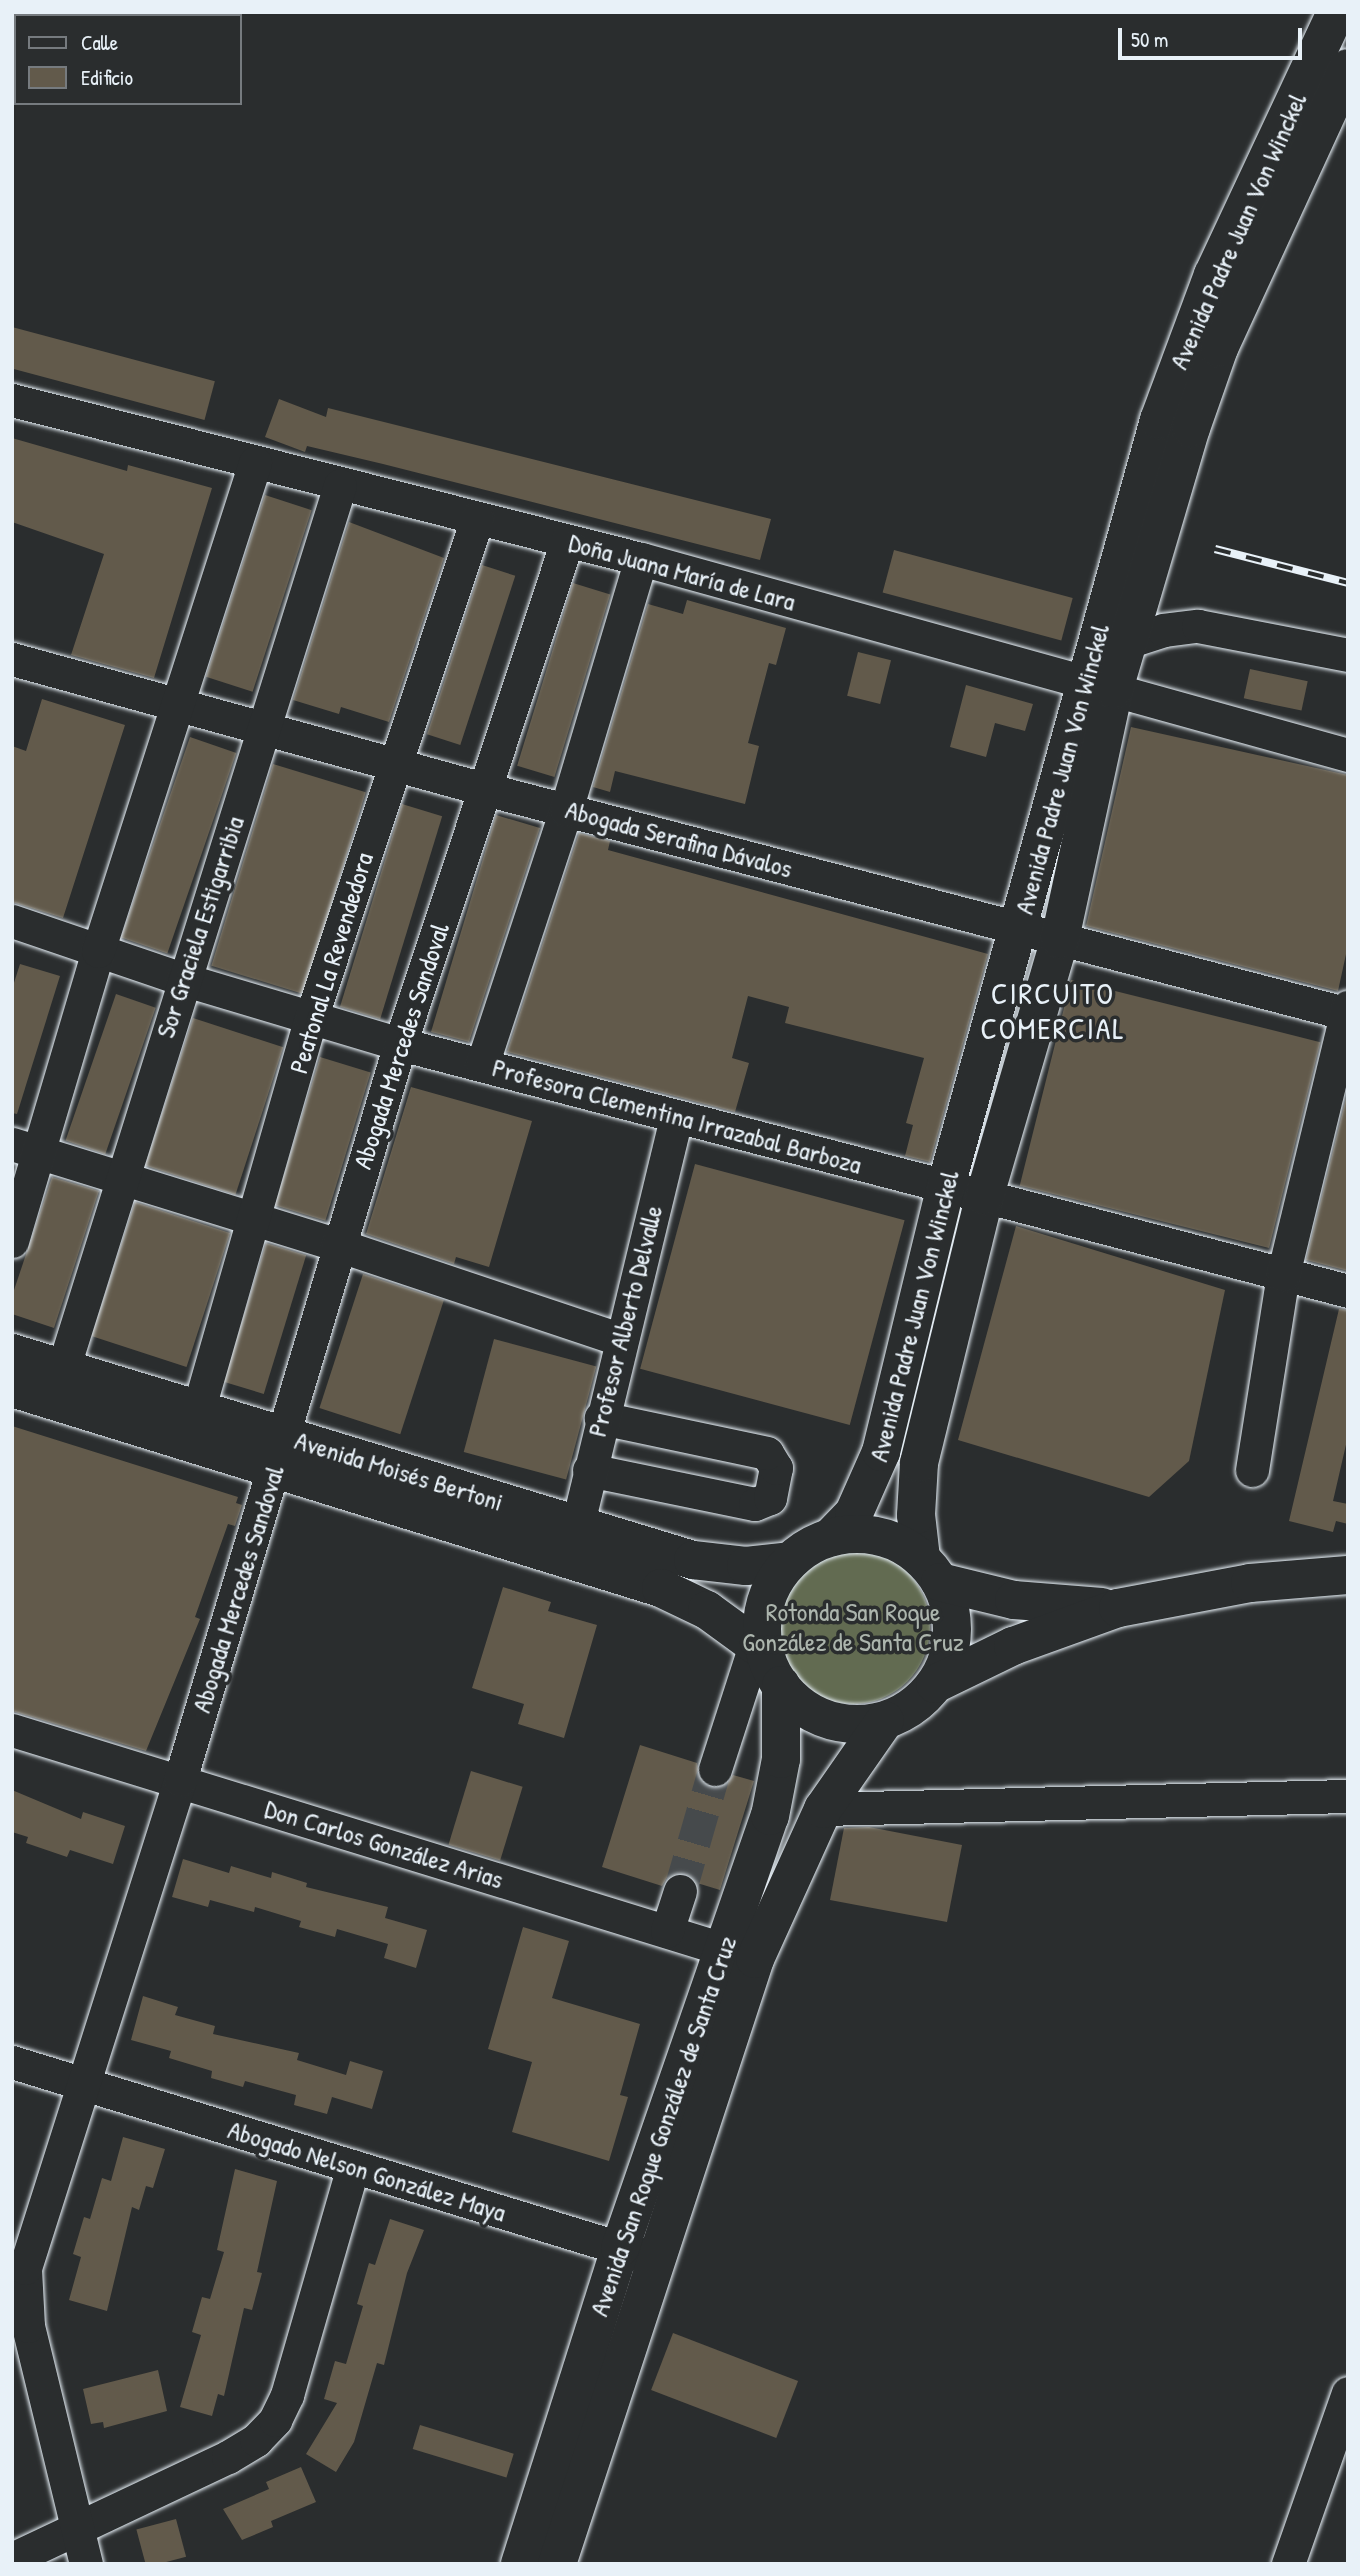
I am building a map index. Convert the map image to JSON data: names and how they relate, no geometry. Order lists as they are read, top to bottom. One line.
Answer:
{"streets":{"main road":["Avenida Padre Juan Von Winckel","Avenida Moisés Bertoni","Avenida San Roque González de Santa Cruz"],"street":["Doña Juana María de Lara","Abogada Serafina Dávalos","Sor Graciela Estigarribia","Peatonal La Revendedora","Abogada Mercedes Sandoval","Profesora Clementina Irrazabal Barboza","Profesor Alberto Delvalle","Don Carlos González Arias","Abogado Nelson González Maya"]},"crossings":[["Avenida Padre Juan Von Winckel","Doña Juana María de Lara"],["Avenida Padre Juan Von Winckel","Abogada Serafina Dávalos"],["Avenida Padre Juan Von Winckel","Profesora Clementina Irrazabal Barboza"],["Avenida Padre Juan Von Winckel","Avenida Moisés Bertoni"],["Avenida Padre Juan Von Winckel","Avenida San Roque González de Santa Cruz"],["Doña Juana María de Lara","Sor Graciela Estigarribia"],["Doña Juana María de Lara","Peatonal La Revendedora"],["Doña Juana María de Lara","Abogada Mercedes Sandoval"],["Abogada Serafina Dávalos","Sor Graciela Estigarribia"],["Abogada Serafina Dávalos","Peatonal La Revendedora"],["Abogada Serafina Dávalos","Abogada Mercedes Sandoval"],["Sor Graciela Estigarribia","Profesora Clementina Irrazabal Barboza"],["Sor Graciela Estigarribia","Avenida Moisés Bertoni"],["Peatonal La Revendedora","Profesora Clementina Irrazabal Barboza"],["Peatonal La Revendedora","Avenida Moisés Bertoni"],["Abogada Mercedes Sandoval","Profesora Clementina Irrazabal Barboza"],["Abogada Mercedes Sandoval","Avenida Moisés Bertoni"],["Abogada Mercedes Sandoval","Don Carlos González Arias"],["Abogada Mercedes Sandoval","Abogado Nelson González Maya"],["Profesora Clementina Irrazabal Barboza","Profesor Alberto Delvalle"],["Profesor Alberto Delvalle","Avenida Moisés Bertoni"],["Avenida Moisés Bertoni","Avenida San Roque González de Santa Cruz"],["Don Carlos González Arias","Avenida San Roque González de Santa Cruz"],["Avenida San Roque González de Santa Cruz","Abogado Nelson González Maya"]],"districts":["CIRCUITO COMERCIAL"],"parks":["Rotonda San Roque González de Santa Cruz"],"legend":["Calle","Edificio"],"scale_bar":"50 m"}
